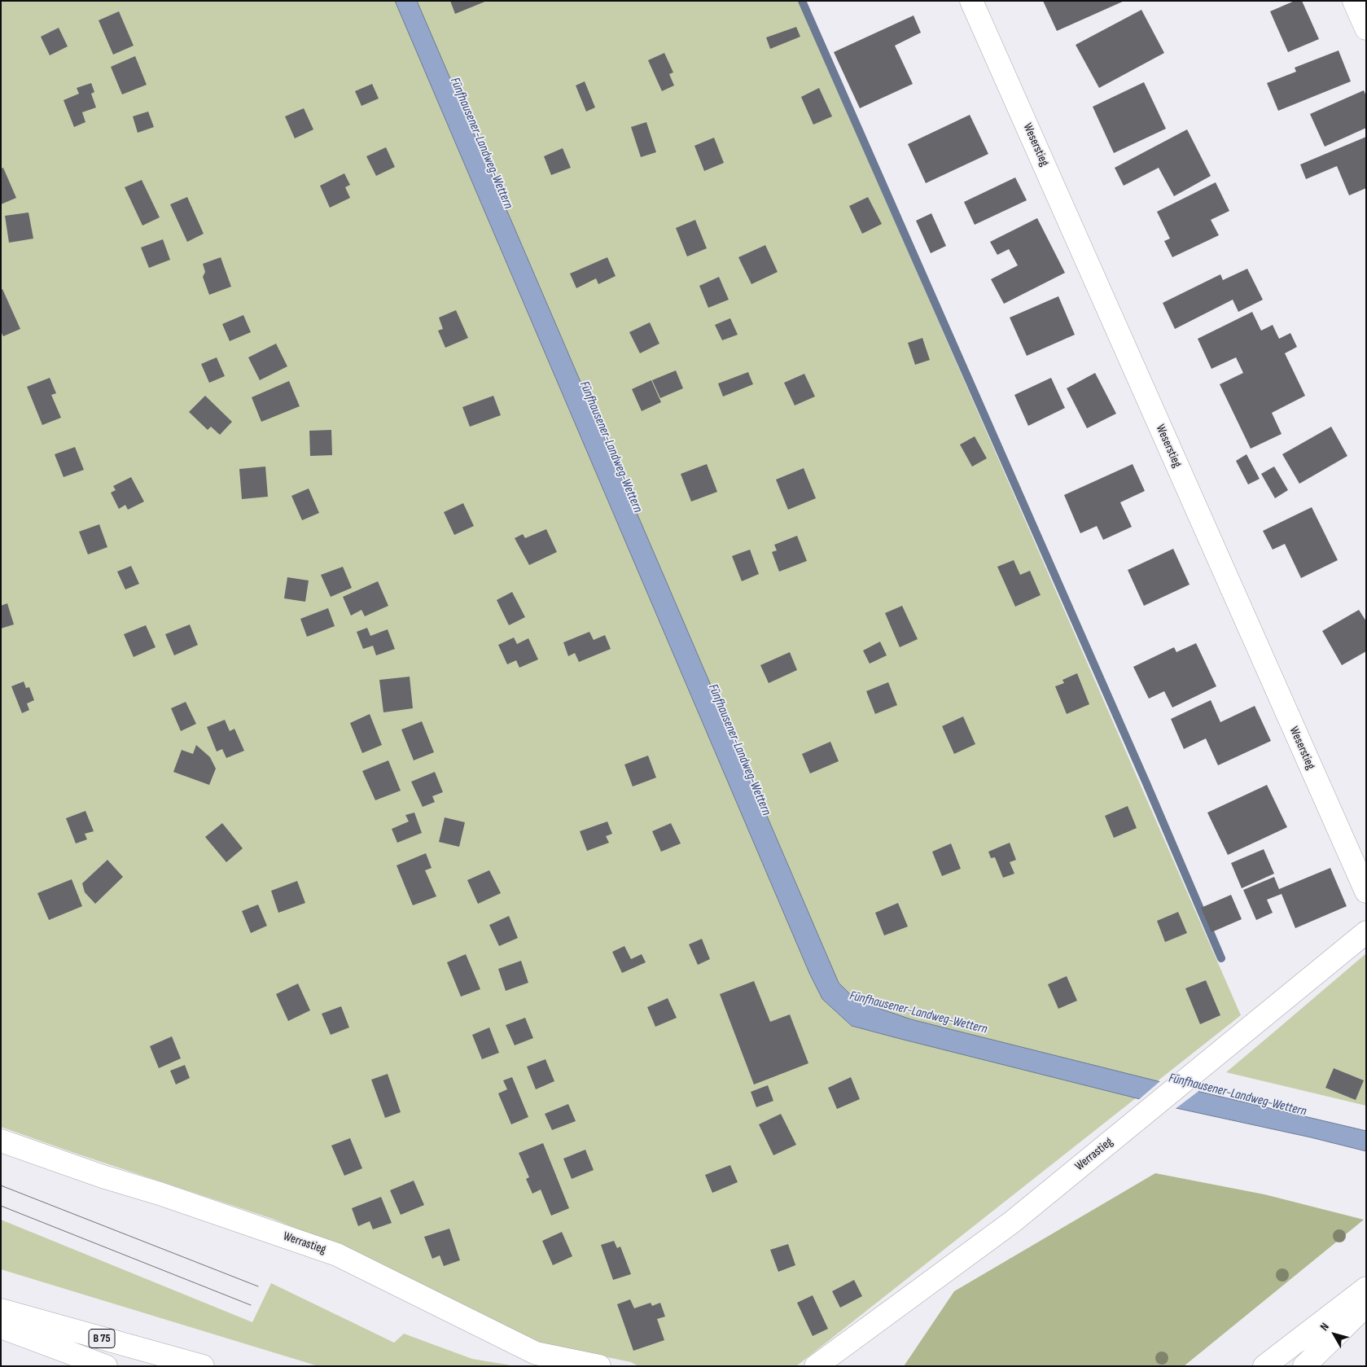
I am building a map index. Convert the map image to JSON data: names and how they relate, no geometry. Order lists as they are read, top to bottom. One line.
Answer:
{"streets":{"main road":["Weserstieg","Werrastieg","B 75"]},"water":["Fünfhausener-Landweg-Wettern"],"north":"top left"}
